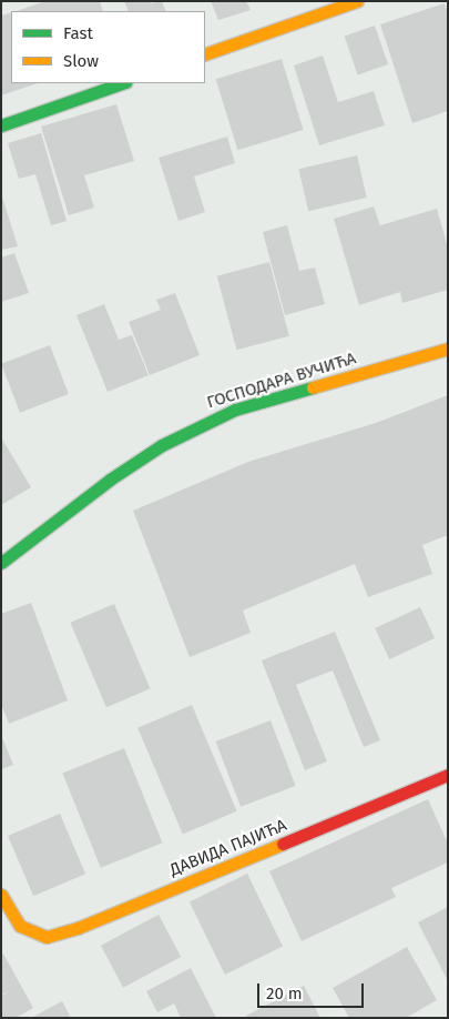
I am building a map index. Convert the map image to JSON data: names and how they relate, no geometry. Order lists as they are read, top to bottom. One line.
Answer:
{"streets":{"street":["ГОСПОДАРА ВУЧИЋА","ДАВИДА ПАЈИЋА"]},"legend":["Fast","Slow"],"scale_bar":"20 m"}
